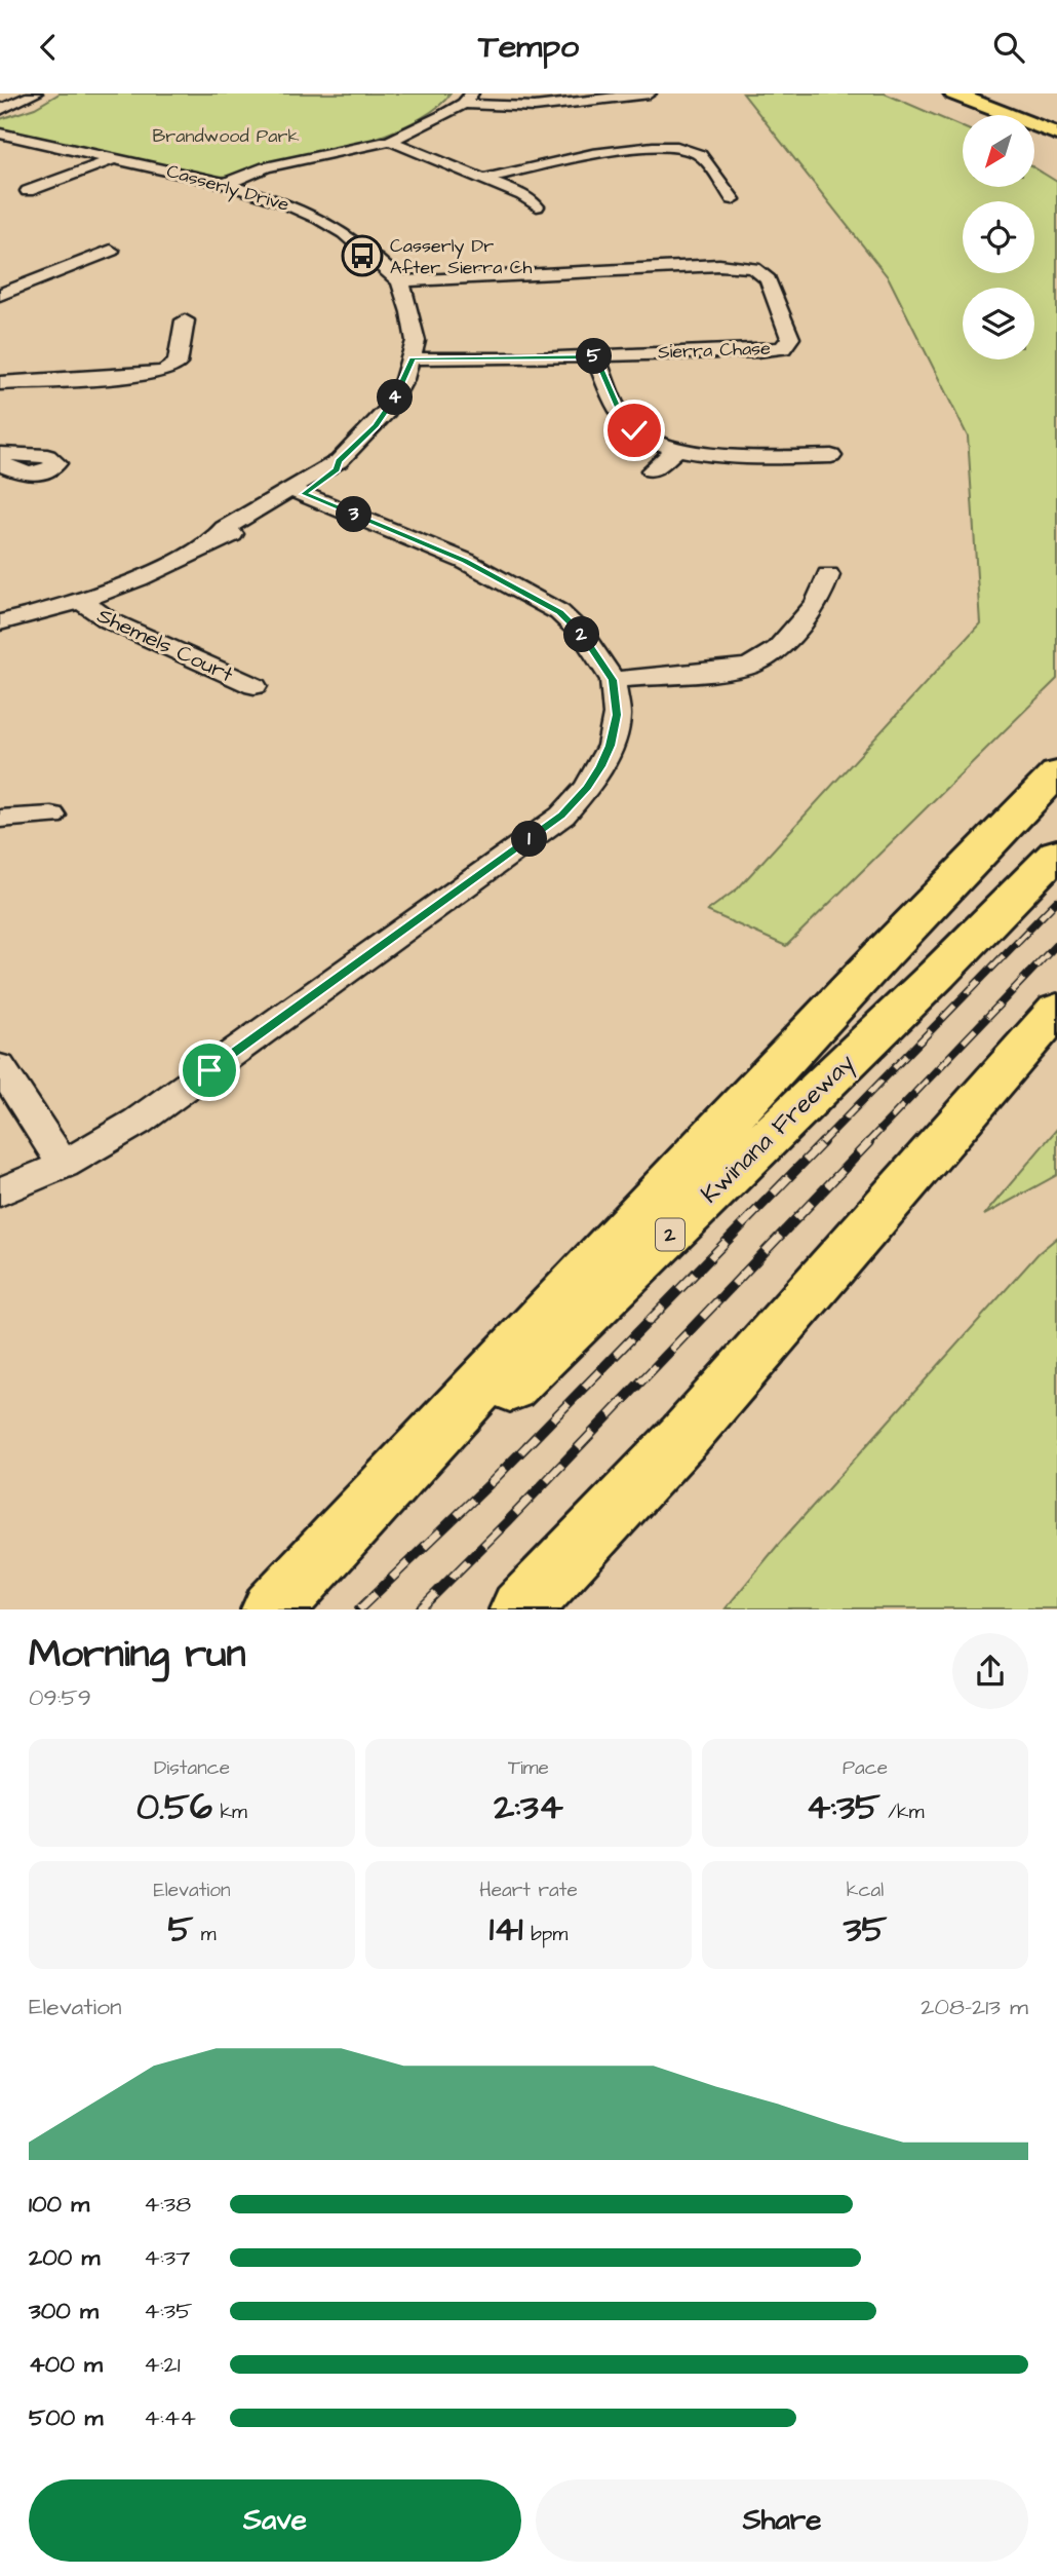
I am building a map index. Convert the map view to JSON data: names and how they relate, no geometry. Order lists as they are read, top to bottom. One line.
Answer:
{"streets":{"highway":["Kwinana Freeway","2"],"street":["Casserly Drive","Sierra Chase","Shemels Court"]},"crossings":[["Casserly Drive","Sierra Chase"],["Casserly Drive","Shemels Court"]],"parks":["Brandwood Park"],"places":{"bus stop":["Casserly Dr After Sierra Ch"]},"north":"bottom left","page":{"header":"Tempo","pins":["5","4","3","2","1"],"heading":["Morning run","09:59"],"stats":[["Distance","0.56 km"],["Time","2:34"],["Pace","4:35 /km"],["Elevation","5 m"],["Heart rate","141 bpm"],["kcal","35"]],"chart":["Elevation","208–213 m"],"list":[{"name":"100 m","note":"4:38"},{"name":"200 m","note":"4:37"},{"name":"300 m","note":"4:35"},{"name":"400 m","note":"4:21"},{"name":"500 m","note":"4:44"}],"buttons":["Save","Share"]}}
